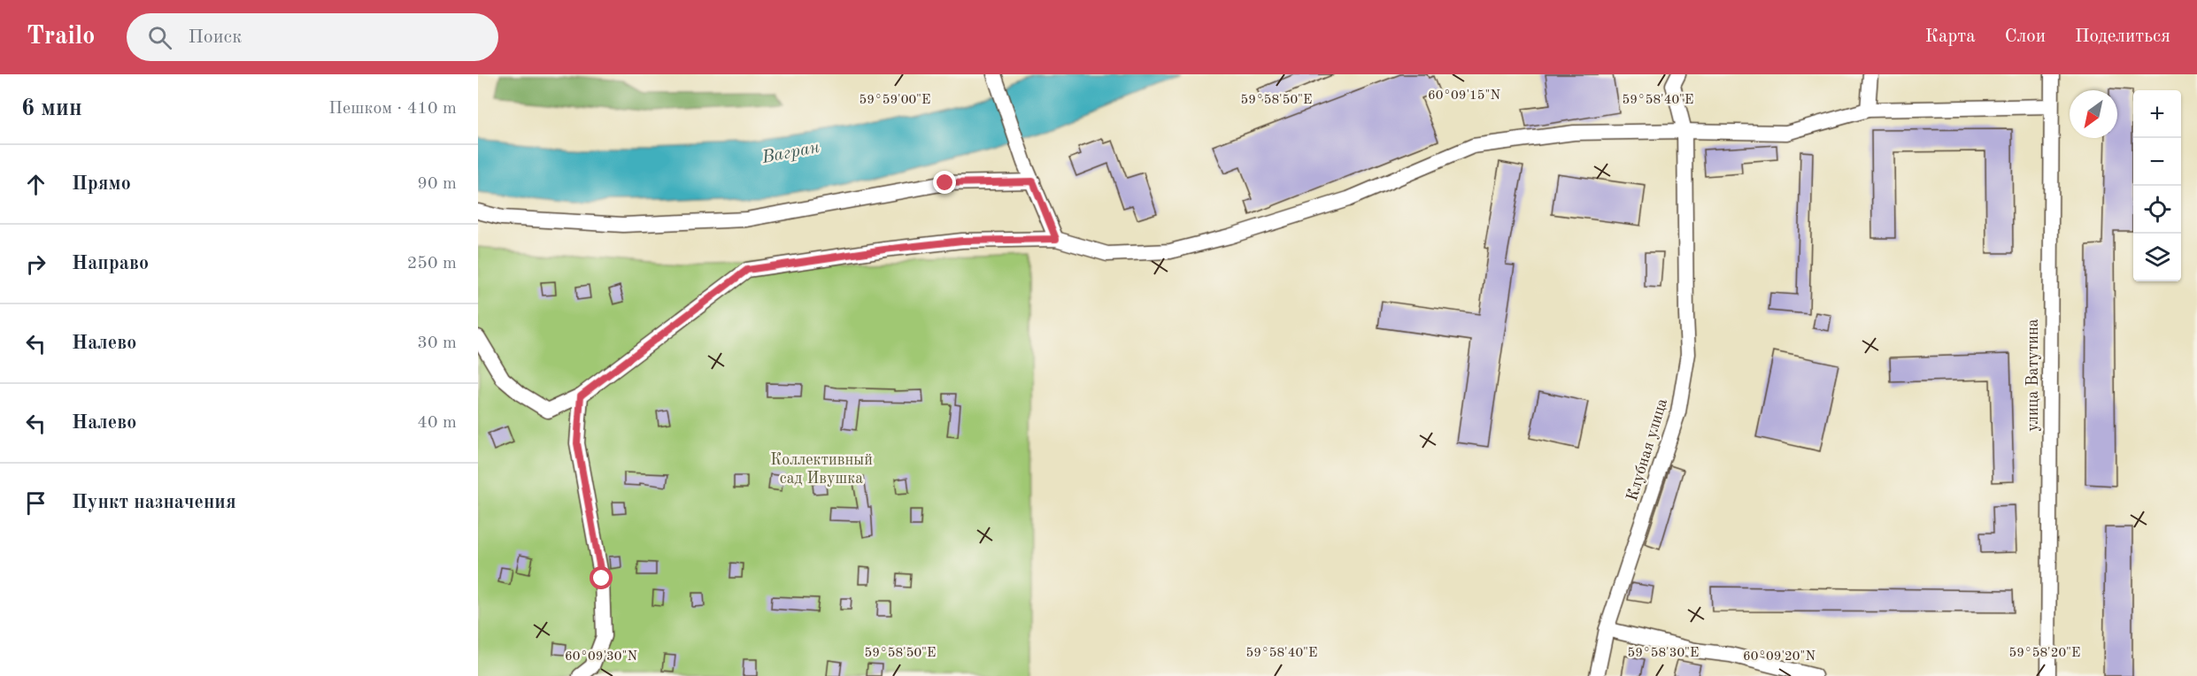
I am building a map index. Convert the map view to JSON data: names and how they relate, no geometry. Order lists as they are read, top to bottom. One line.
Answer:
{"streets":{"street":["улица Ватутина","Клубная улица"]},"water":["Вагран"],"parks":["Коллективный сад Ивушка"],"north":"bottom left","page":{"header":"Trailo","search":"Поиск","nav":["Карта","Слои","Поделиться"],"heading":["6 мин","Пешком · 410 m"],"map_buttons":["+","−"],"list":[["Прямо","90 m"],["Направо","250 m"],["Налево","30 m"],["Налево","40 m"],"Пункт назначения"]},"coordinates":["60°09'15\"N","59°58'40\"E","59°59'00\"E","59°58'50\"E","59°58'30\"E","59°58'20\"E","60°09'30\"N","60°09'20\"N"]}
